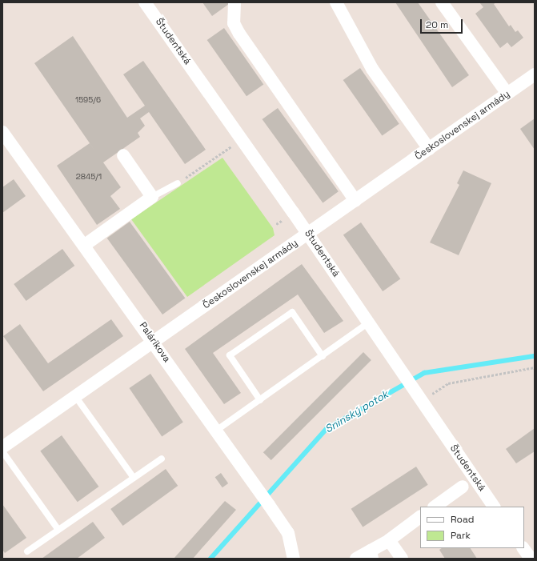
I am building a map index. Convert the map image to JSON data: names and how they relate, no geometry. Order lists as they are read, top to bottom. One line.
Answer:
{"streets":{"street":["Študentská","Československej armády","Palárikova"]},"crossings":[["Študentská","Československej armády"],["Československej armády","Palárikova"]],"water":["Sninský potok"],"house_numbers":["1595/6","2845/1"],"legend":["Road","Park"],"scale_bar":"20 m"}
